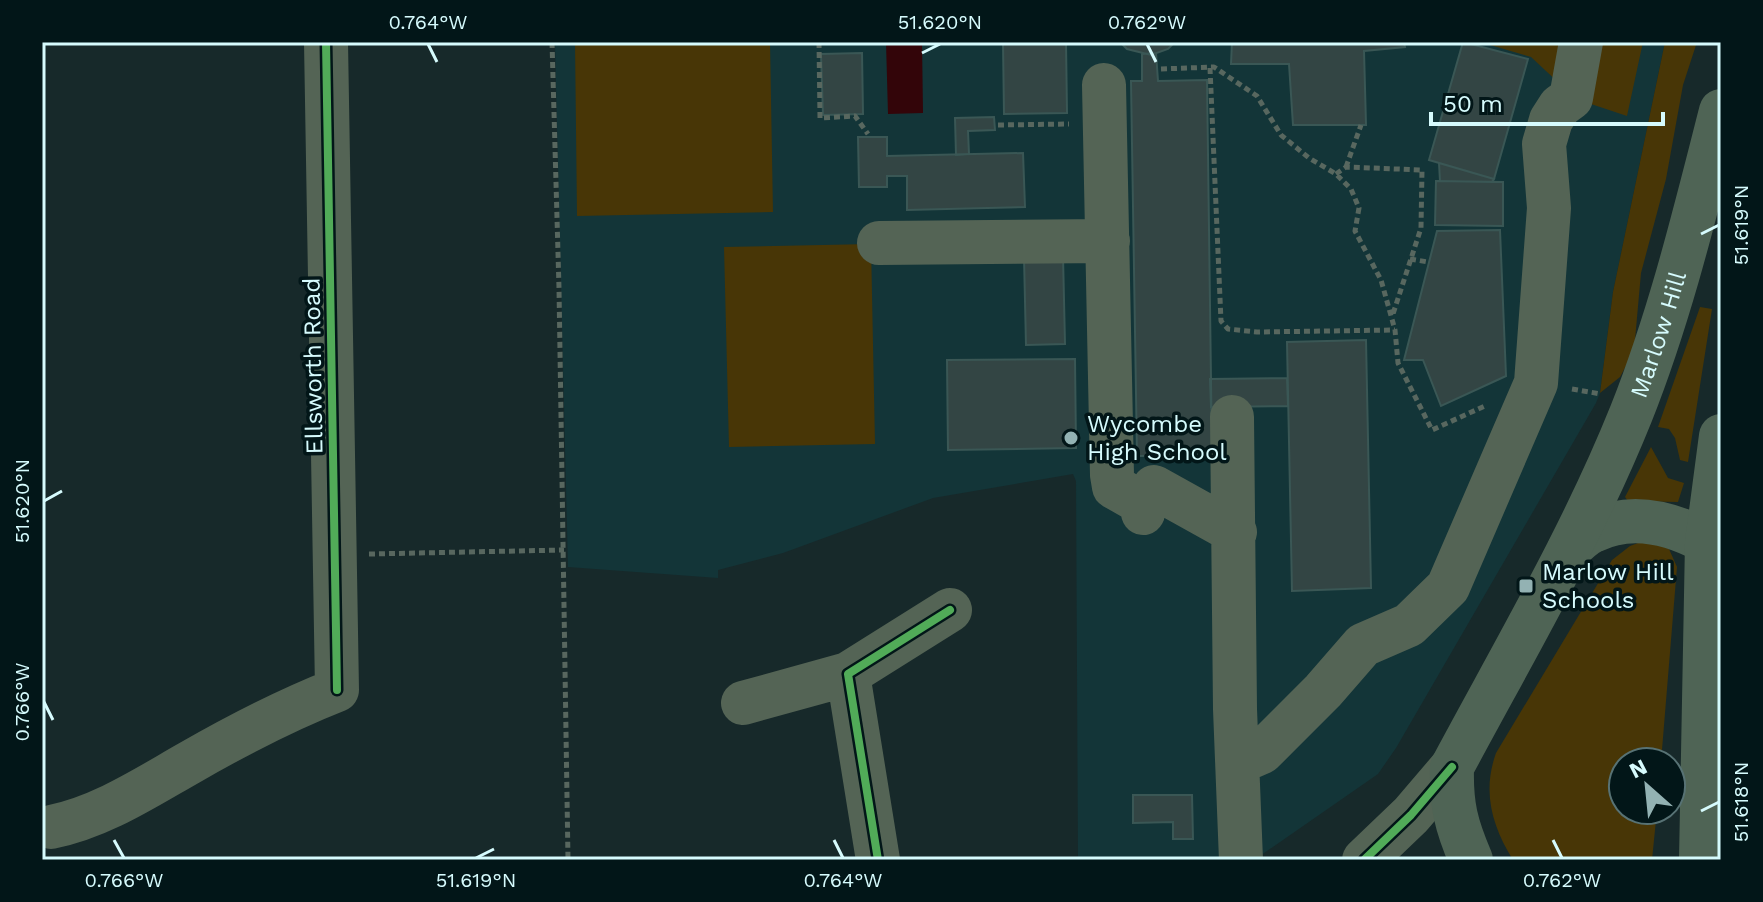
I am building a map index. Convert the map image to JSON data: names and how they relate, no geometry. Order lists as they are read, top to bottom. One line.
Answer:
{"streets":{"main road":["Marlow Hill"],"street":["Ellsworth Road"]},"places":{"other":["Wycombe High School"],"transit":["Marlow Hill Schools"]},"scale_bar":"50 m","north":"top left","coordinates":["0.764°W","51.620°N","0.762°W","51.619°N","0.766°W","51.618°N"]}
